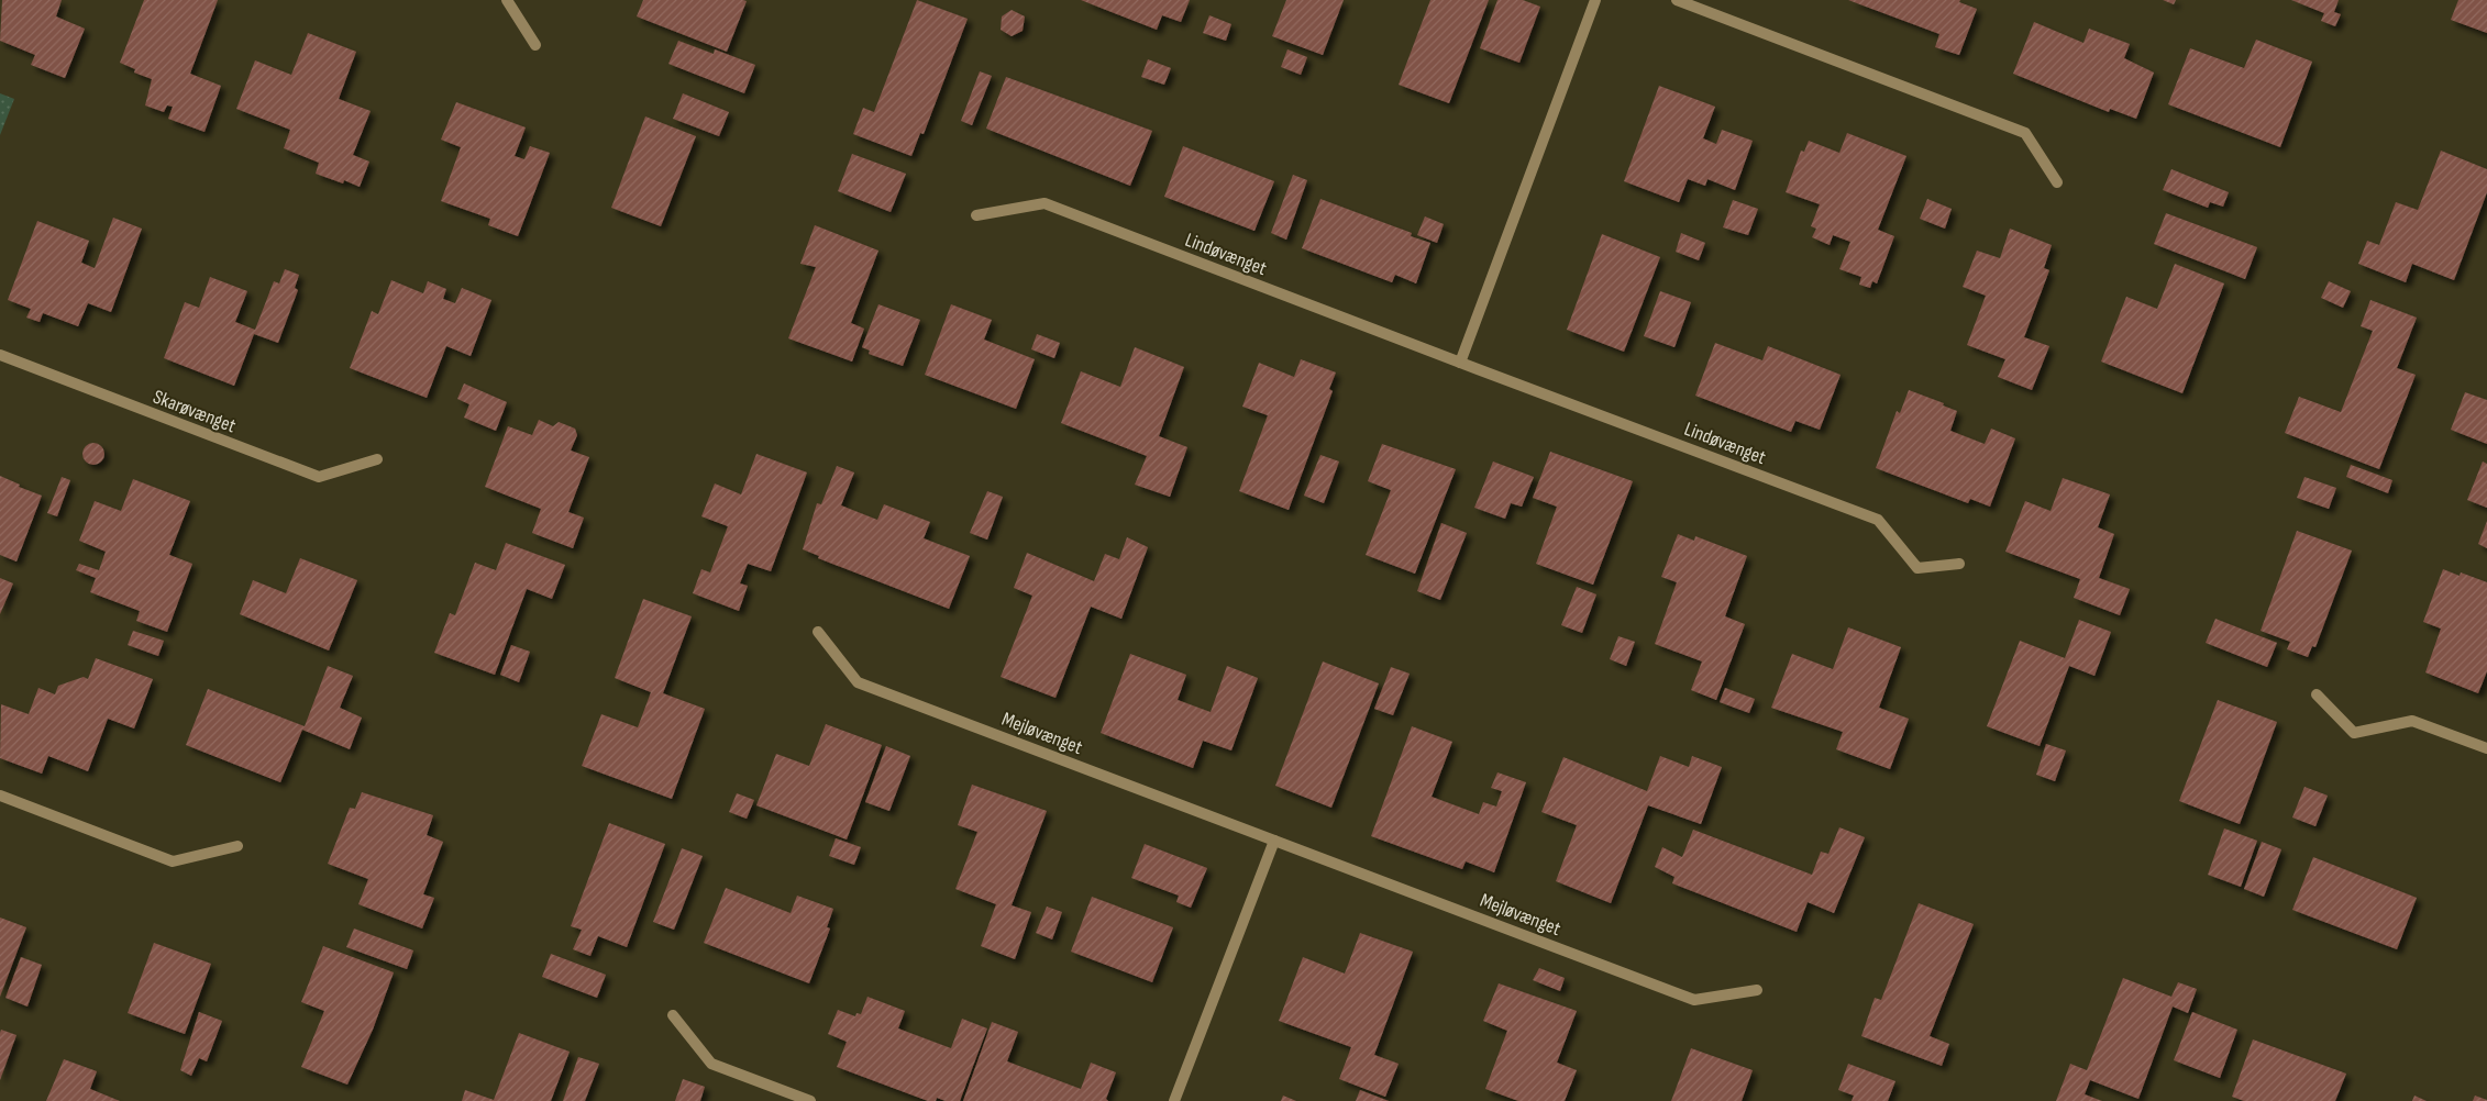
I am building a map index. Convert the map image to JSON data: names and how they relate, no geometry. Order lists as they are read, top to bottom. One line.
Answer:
{"streets":{"street":["Lindøvænget","Skarøvænget","Mejløvænget"]}}
